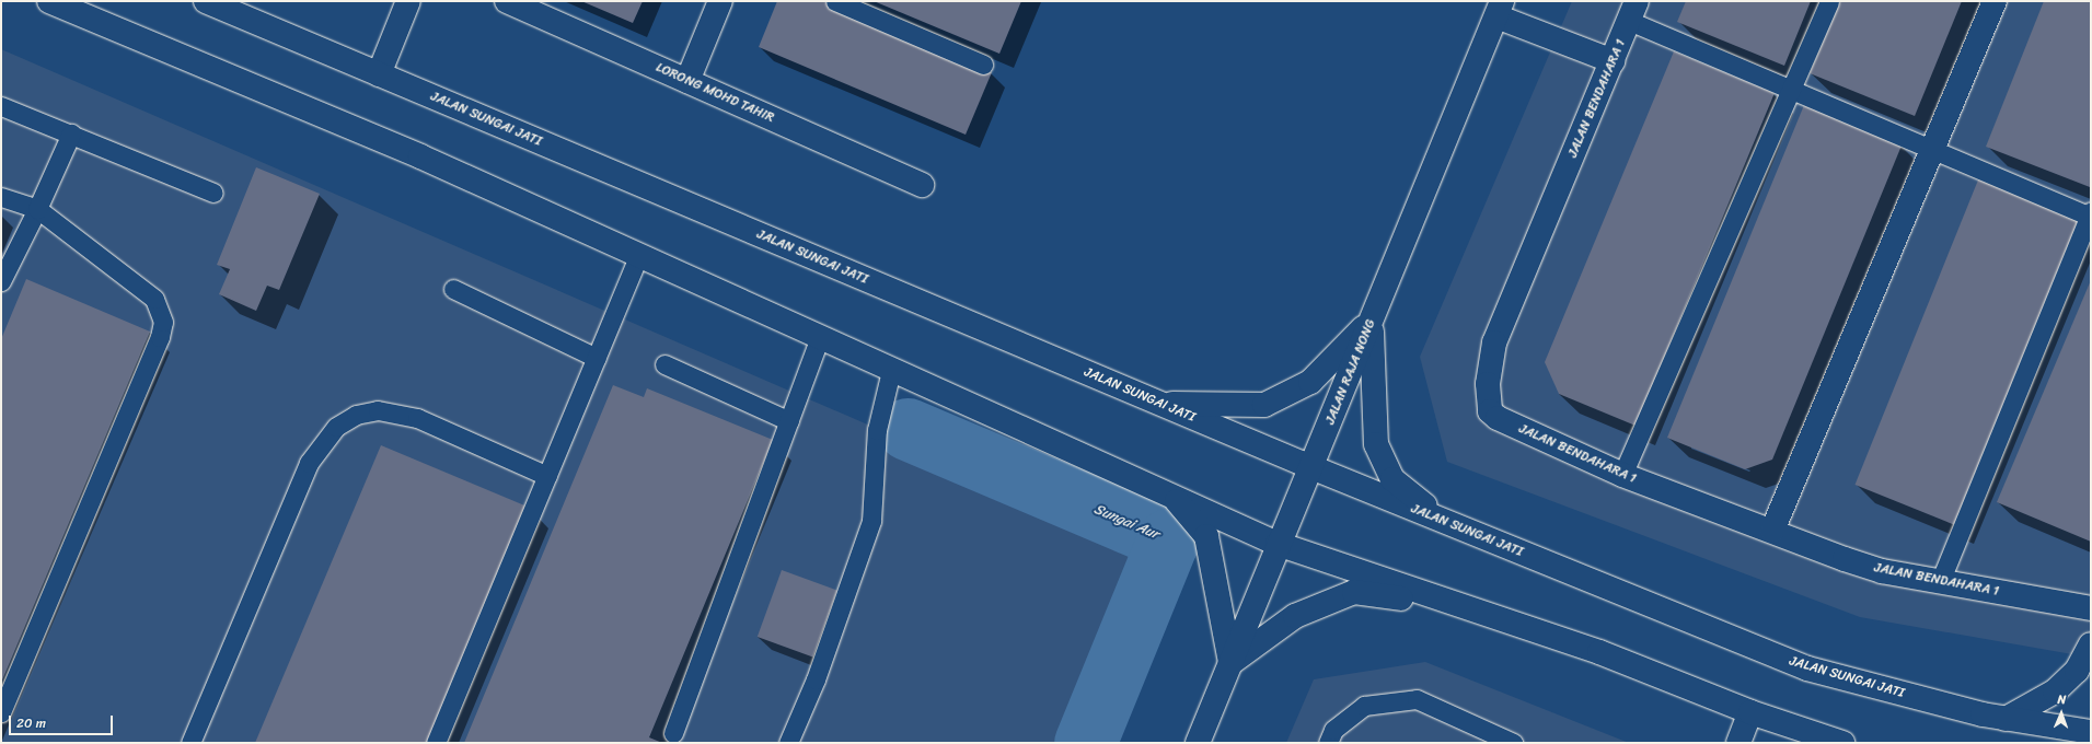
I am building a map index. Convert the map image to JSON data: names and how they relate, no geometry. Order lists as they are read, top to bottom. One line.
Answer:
{"streets":{"main road":["LORONG MOHD TAHIR","JALAN BENDAHARA 1","JALAN SUNGAI JATI","JALAN RAJA NONG"]},"crossings":[["JALAN SUNGAI JATI","JALAN RAJA NONG"]],"water":["Sungai Aur"],"scale_bar":"20 m","north":"top"}
